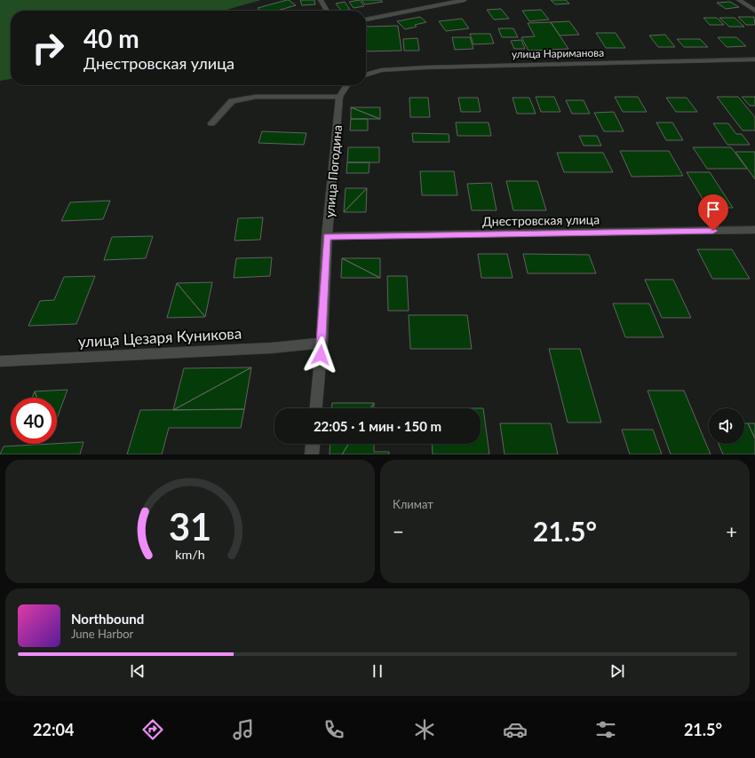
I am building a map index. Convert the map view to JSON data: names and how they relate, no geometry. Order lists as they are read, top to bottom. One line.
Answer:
{"streets":{"street":["улица Нариманова","улица Погодина","Днестровская улица","улица Цезаря Куникова"]},"crossings":[["улица Погодина","Днестровская улица"],["улица Погодина","улица Цезаря Куникова"]],"page":{"turn":["40 m","Днестровская улица"],"limit":"40","trip":"22:05 · 1 мин · 150 m","tile":"Климат","heat":["−","21.5°","+"],"song":["Northbound","June Harbor"],"tabs":["22:04","21.5°"],"gauge":["31","km/h"]}}
